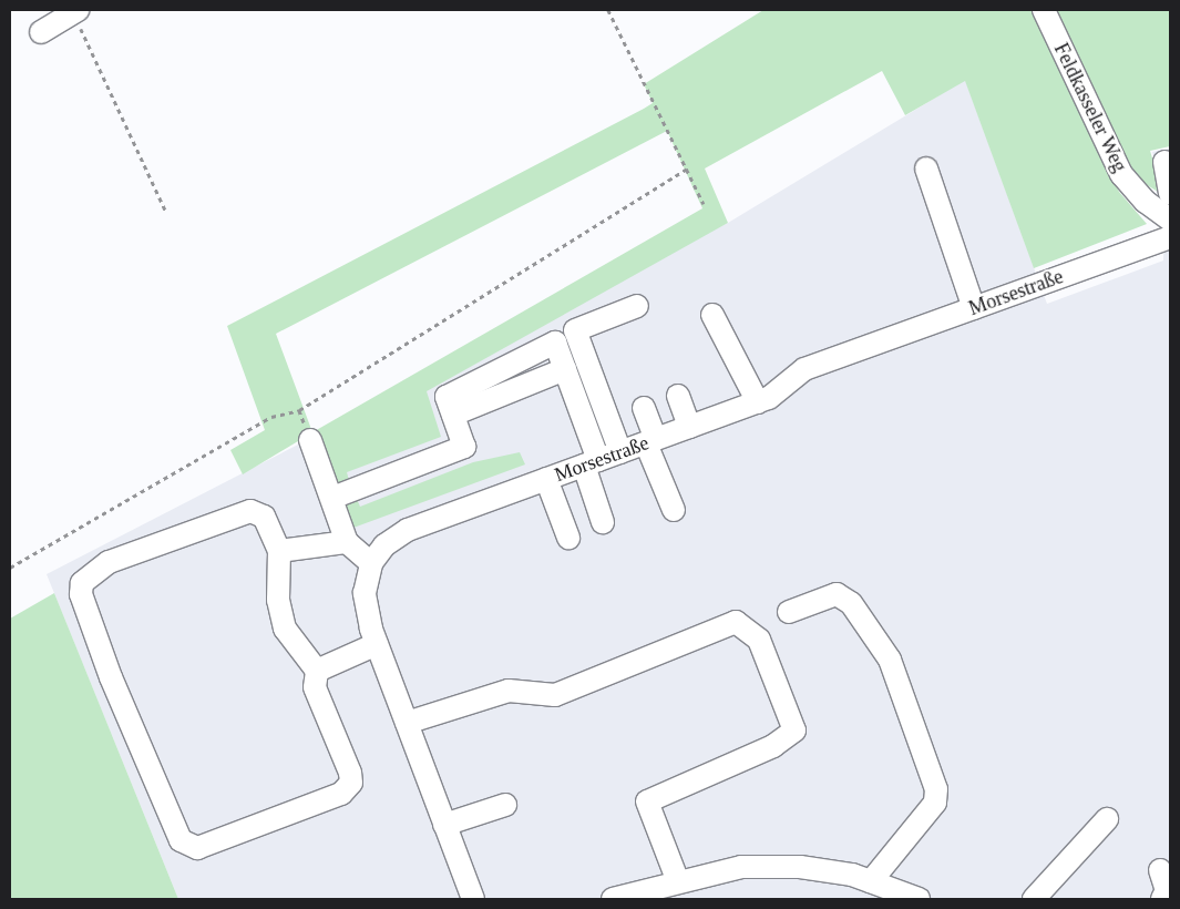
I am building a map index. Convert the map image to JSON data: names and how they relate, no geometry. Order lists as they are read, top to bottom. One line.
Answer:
{"streets":{"street":["Feldkasseler Weg","Morsestraße"]},"crossings":[["Feldkasseler Weg","Morsestraße"]]}
